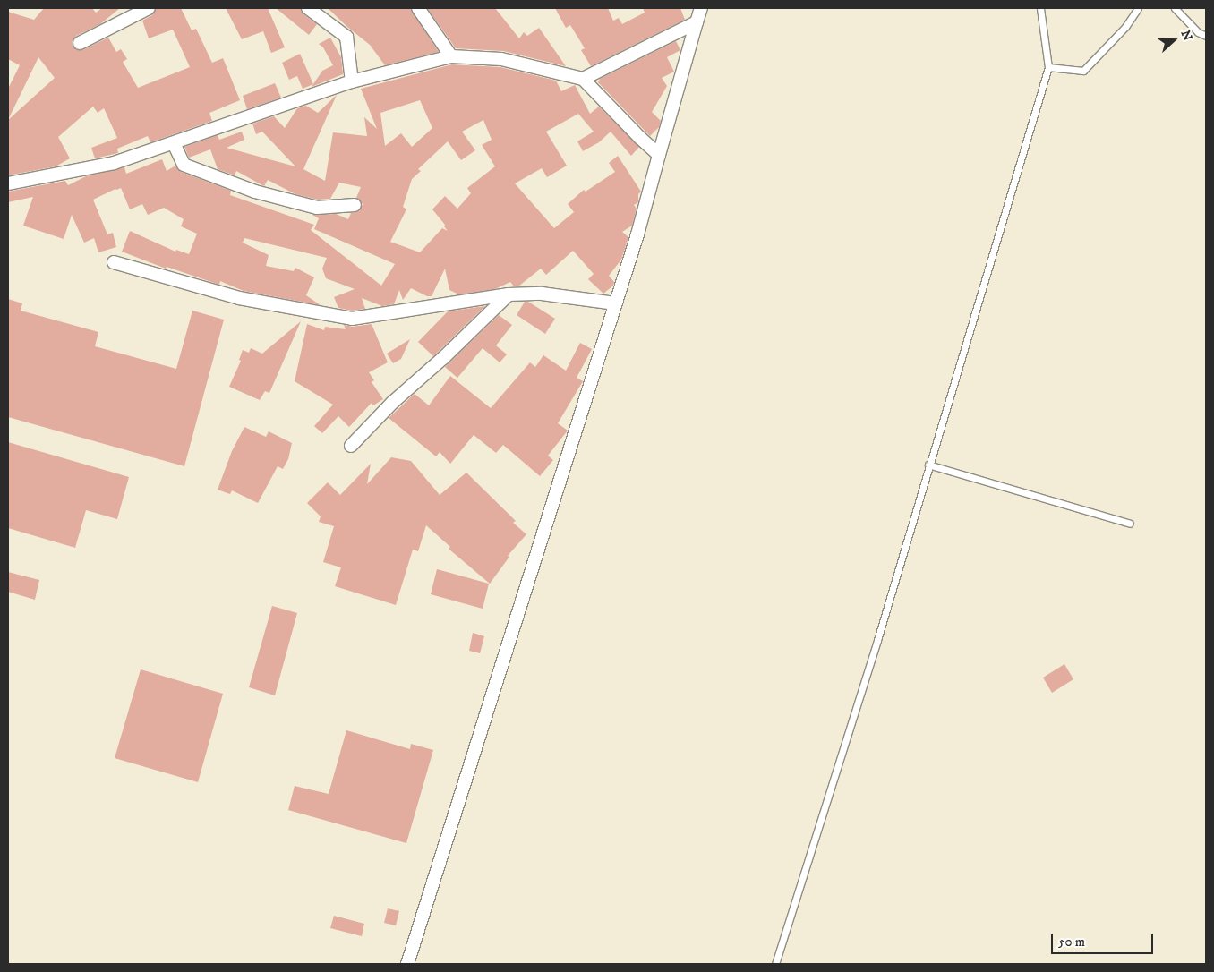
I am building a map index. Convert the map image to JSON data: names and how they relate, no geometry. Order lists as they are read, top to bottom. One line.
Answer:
{"scale_bar":"50 m","north":"right"}
